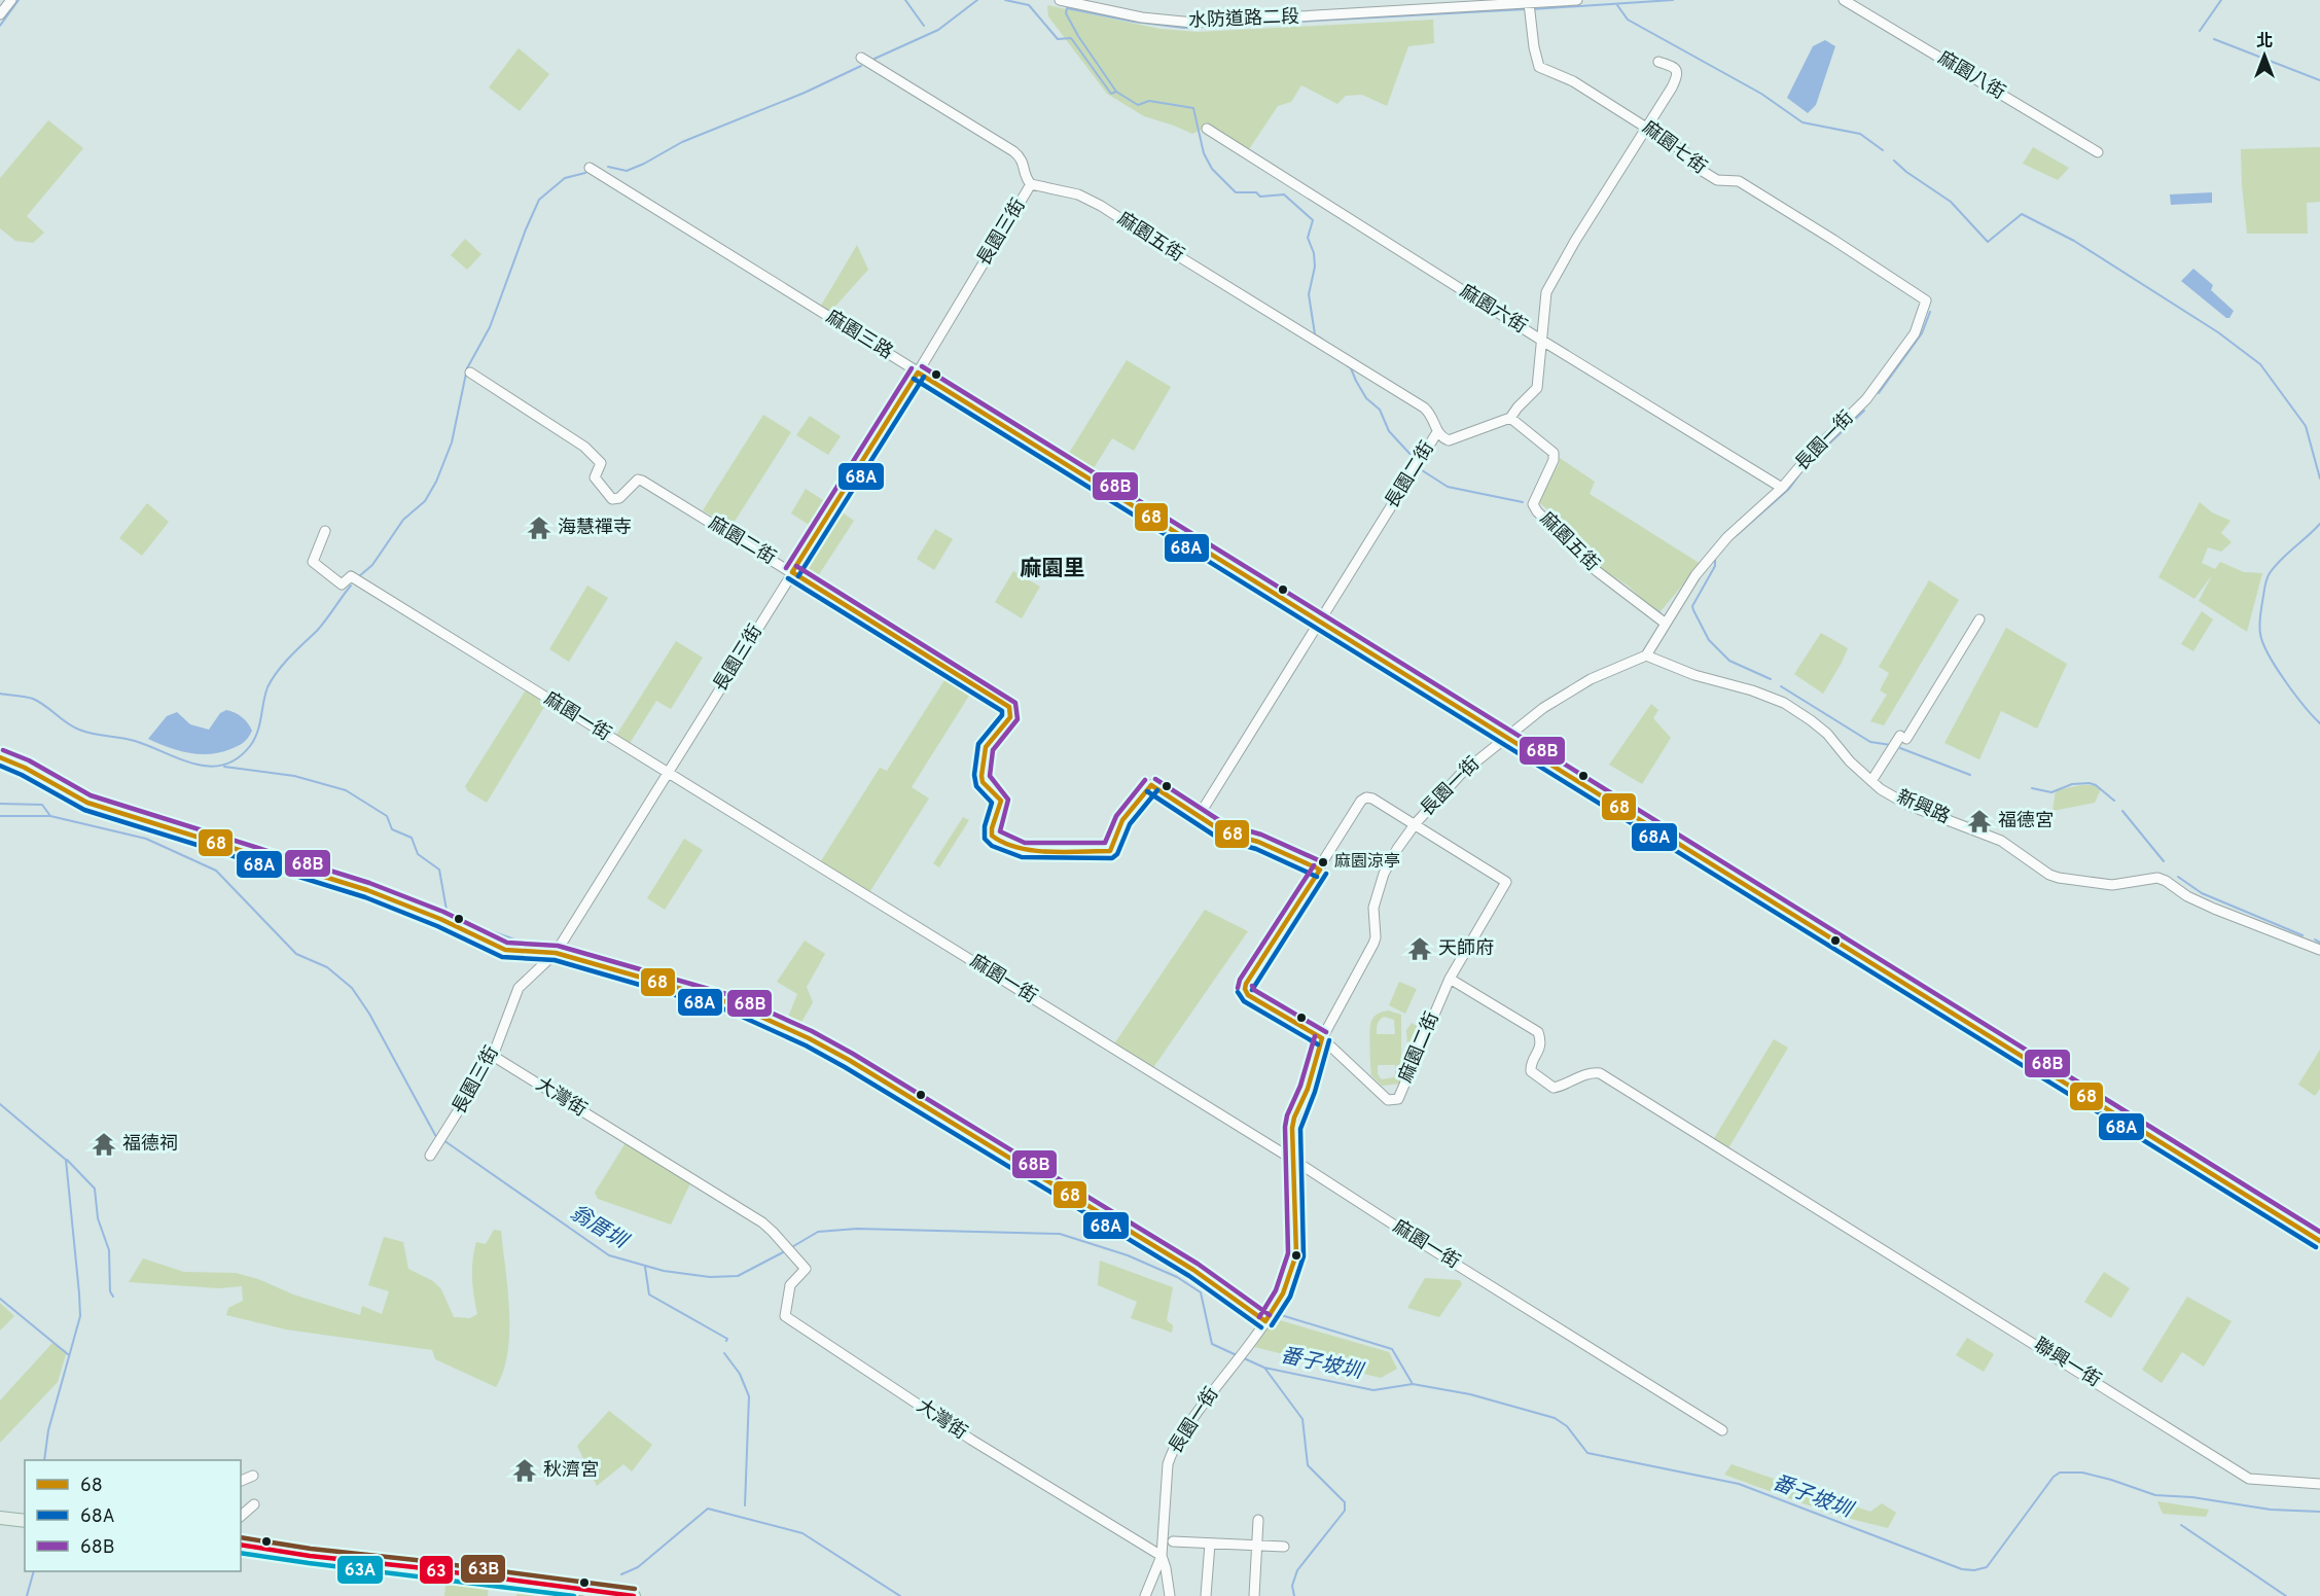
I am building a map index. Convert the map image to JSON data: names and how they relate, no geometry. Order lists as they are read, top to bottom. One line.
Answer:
{"streets":{"street":["水防道路二段","麻園八街","麻園七街","長園三街","麻園五街","麻園六街","麻園三路","長園一街","長園二街","麻園二街","麻園一街","新興路","大灣街","聯興一街"]},"crossings":[["水防道路二段","麻園七街"],["麻園七街","長園一街"],["麻園七街","長園二街"],["長園三街","麻園五街"],["長園三街","麻園三路"],["長園三街","麻園二街"],["長園三街","麻園一街"],["長園三街","大灣街"],["麻園五街","長園一街"],["麻園五街","長園二街"],["麻園六街","長園一街"],["麻園六街","長園二街"],["麻園三路","長園一街"],["麻園三路","長園二街"],["長園一街","麻園二街"],["長園一街","麻園一街"],["長園一街","新興路"],["長園一街","大灣街"],["長園二街","麻園二街"],["麻園二街","聯興一街"]],"districts":["麻園里"],"water":["翁厝圳","番子坡圳"],"places":{"temple":["海慧禪寺","福德宮","天師府","福德祠","秋濟宮"],"other":["麻園涼亭"]},"lines":["transit line 68B","transit line 68","transit line 68A","transit line 63B","transit line 63","transit line 63A"],"legend":["68","68A","68B"],"north":"top"}
